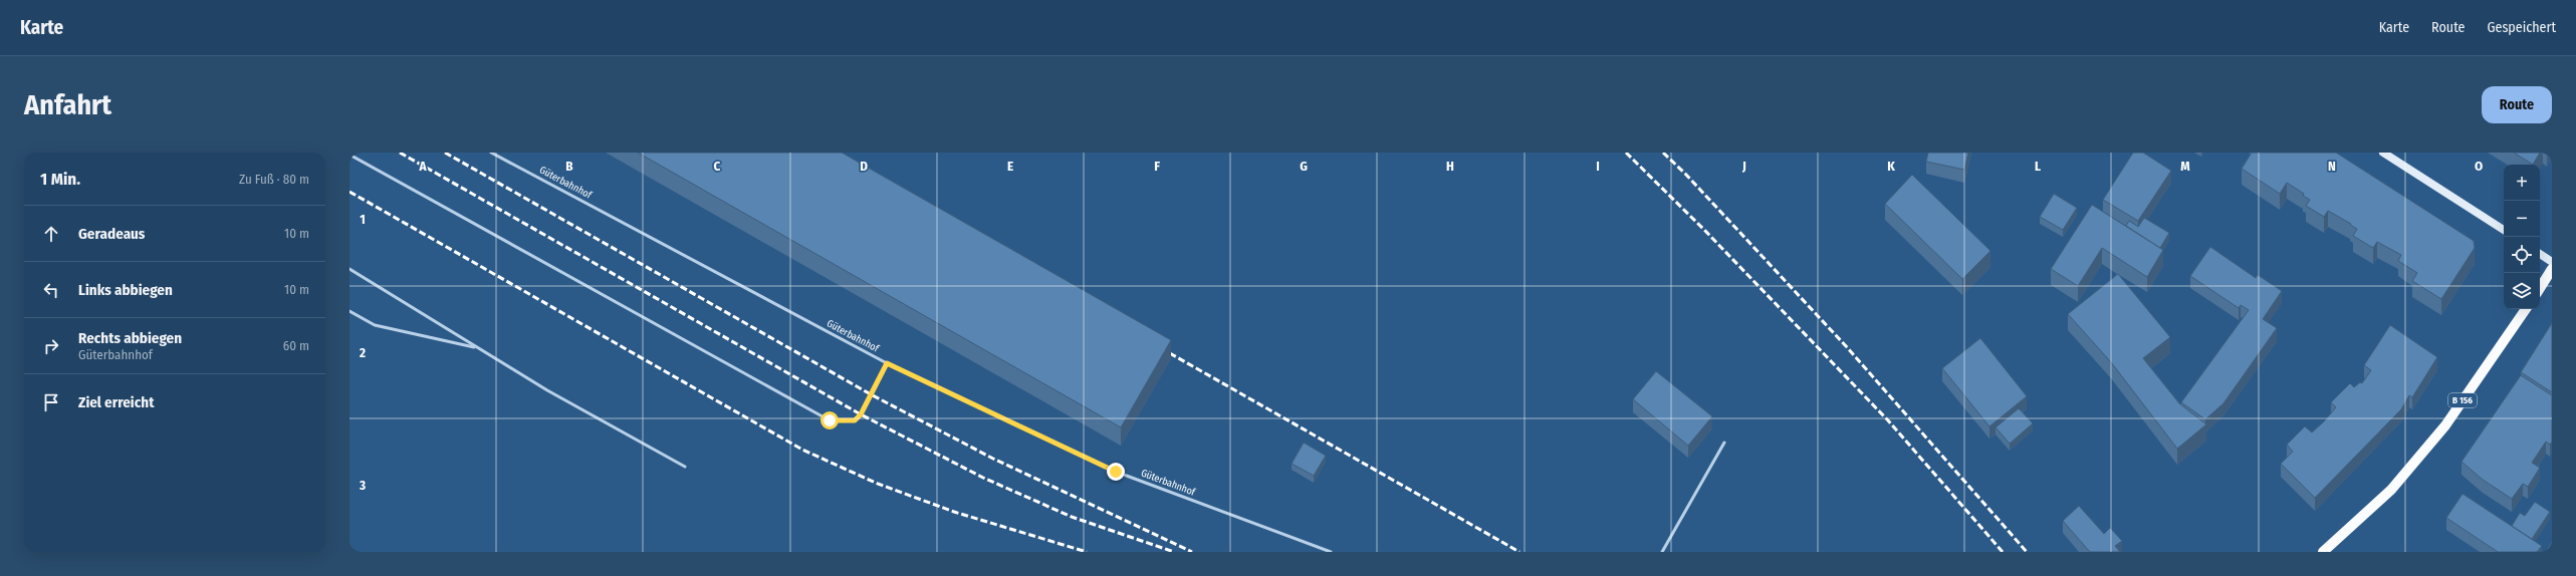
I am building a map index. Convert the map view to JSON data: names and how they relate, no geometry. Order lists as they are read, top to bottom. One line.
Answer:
{"streets":{"main road":["B 156"],"lane":["Güterbahnhof"]},"page":{"header":"Karte","nav":["Karte","Route","Gespeichert"],"buttons":"Route","title":"Anfahrt","heading":["1 Min.","Zu Fuß · 80 m"],"map_buttons":["+","−"],"list":[["Geradeaus","10 m"],["Links abbiegen","10 m"],["Rechts abbiegen","Güterbahnhof","60 m"],"Ziel erreicht"]},"grid":{"columns":["A","B","C","D","E","F","G","H","I","J","K","L","M","N","O"],"rows":["1","2","3"]}}
